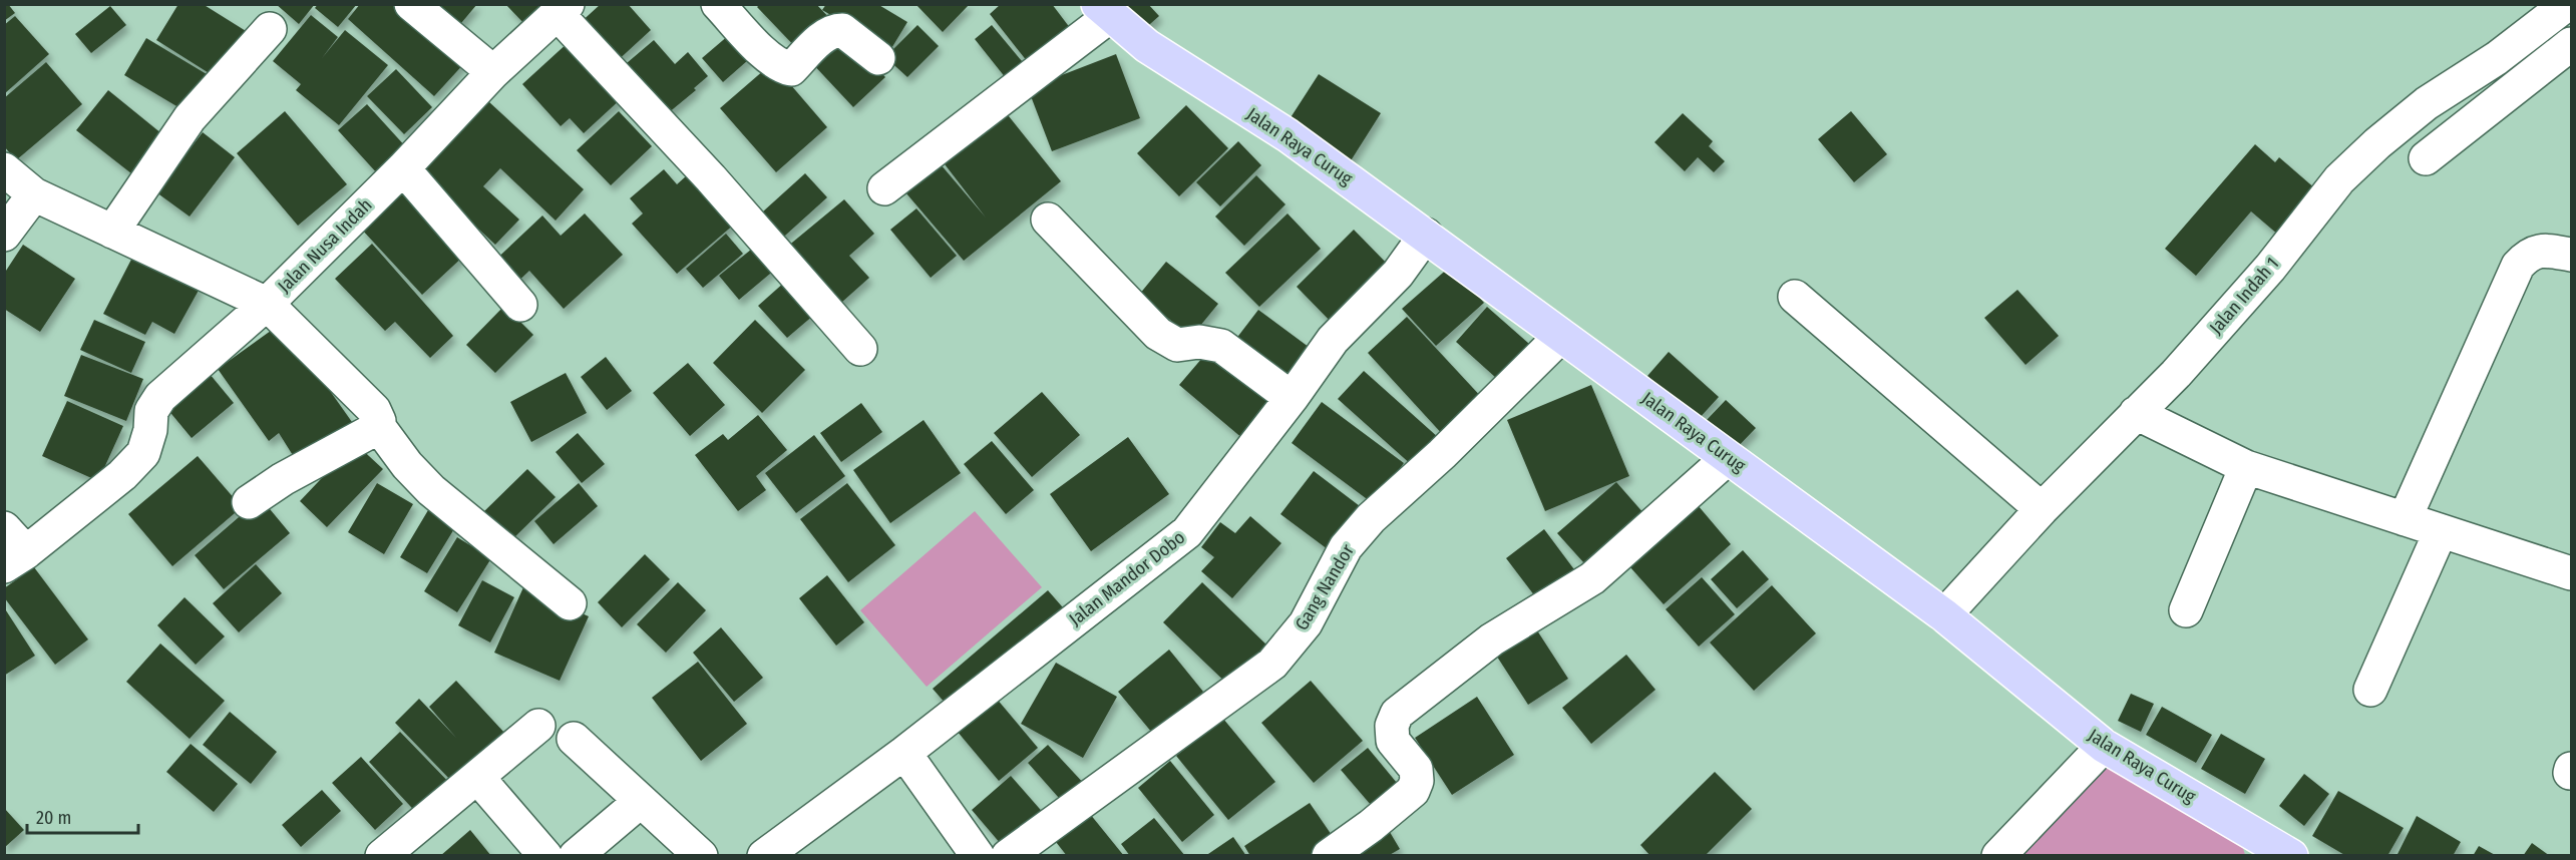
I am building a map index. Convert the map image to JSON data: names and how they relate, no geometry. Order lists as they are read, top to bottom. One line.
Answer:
{"streets":{"main road":["Jalan Raya Curug"],"street":["Jalan Nusa Indah","Jalan Indah 1","Jalan Mandor Dobo","Gang Nandor"]},"crossings":[["Jalan Raya Curug","Jalan Indah 1"],["Jalan Raya Curug","Jalan Mandor Dobo"],["Jalan Raya Curug","Gang Nandor"]],"scale_bar":"20 m"}
